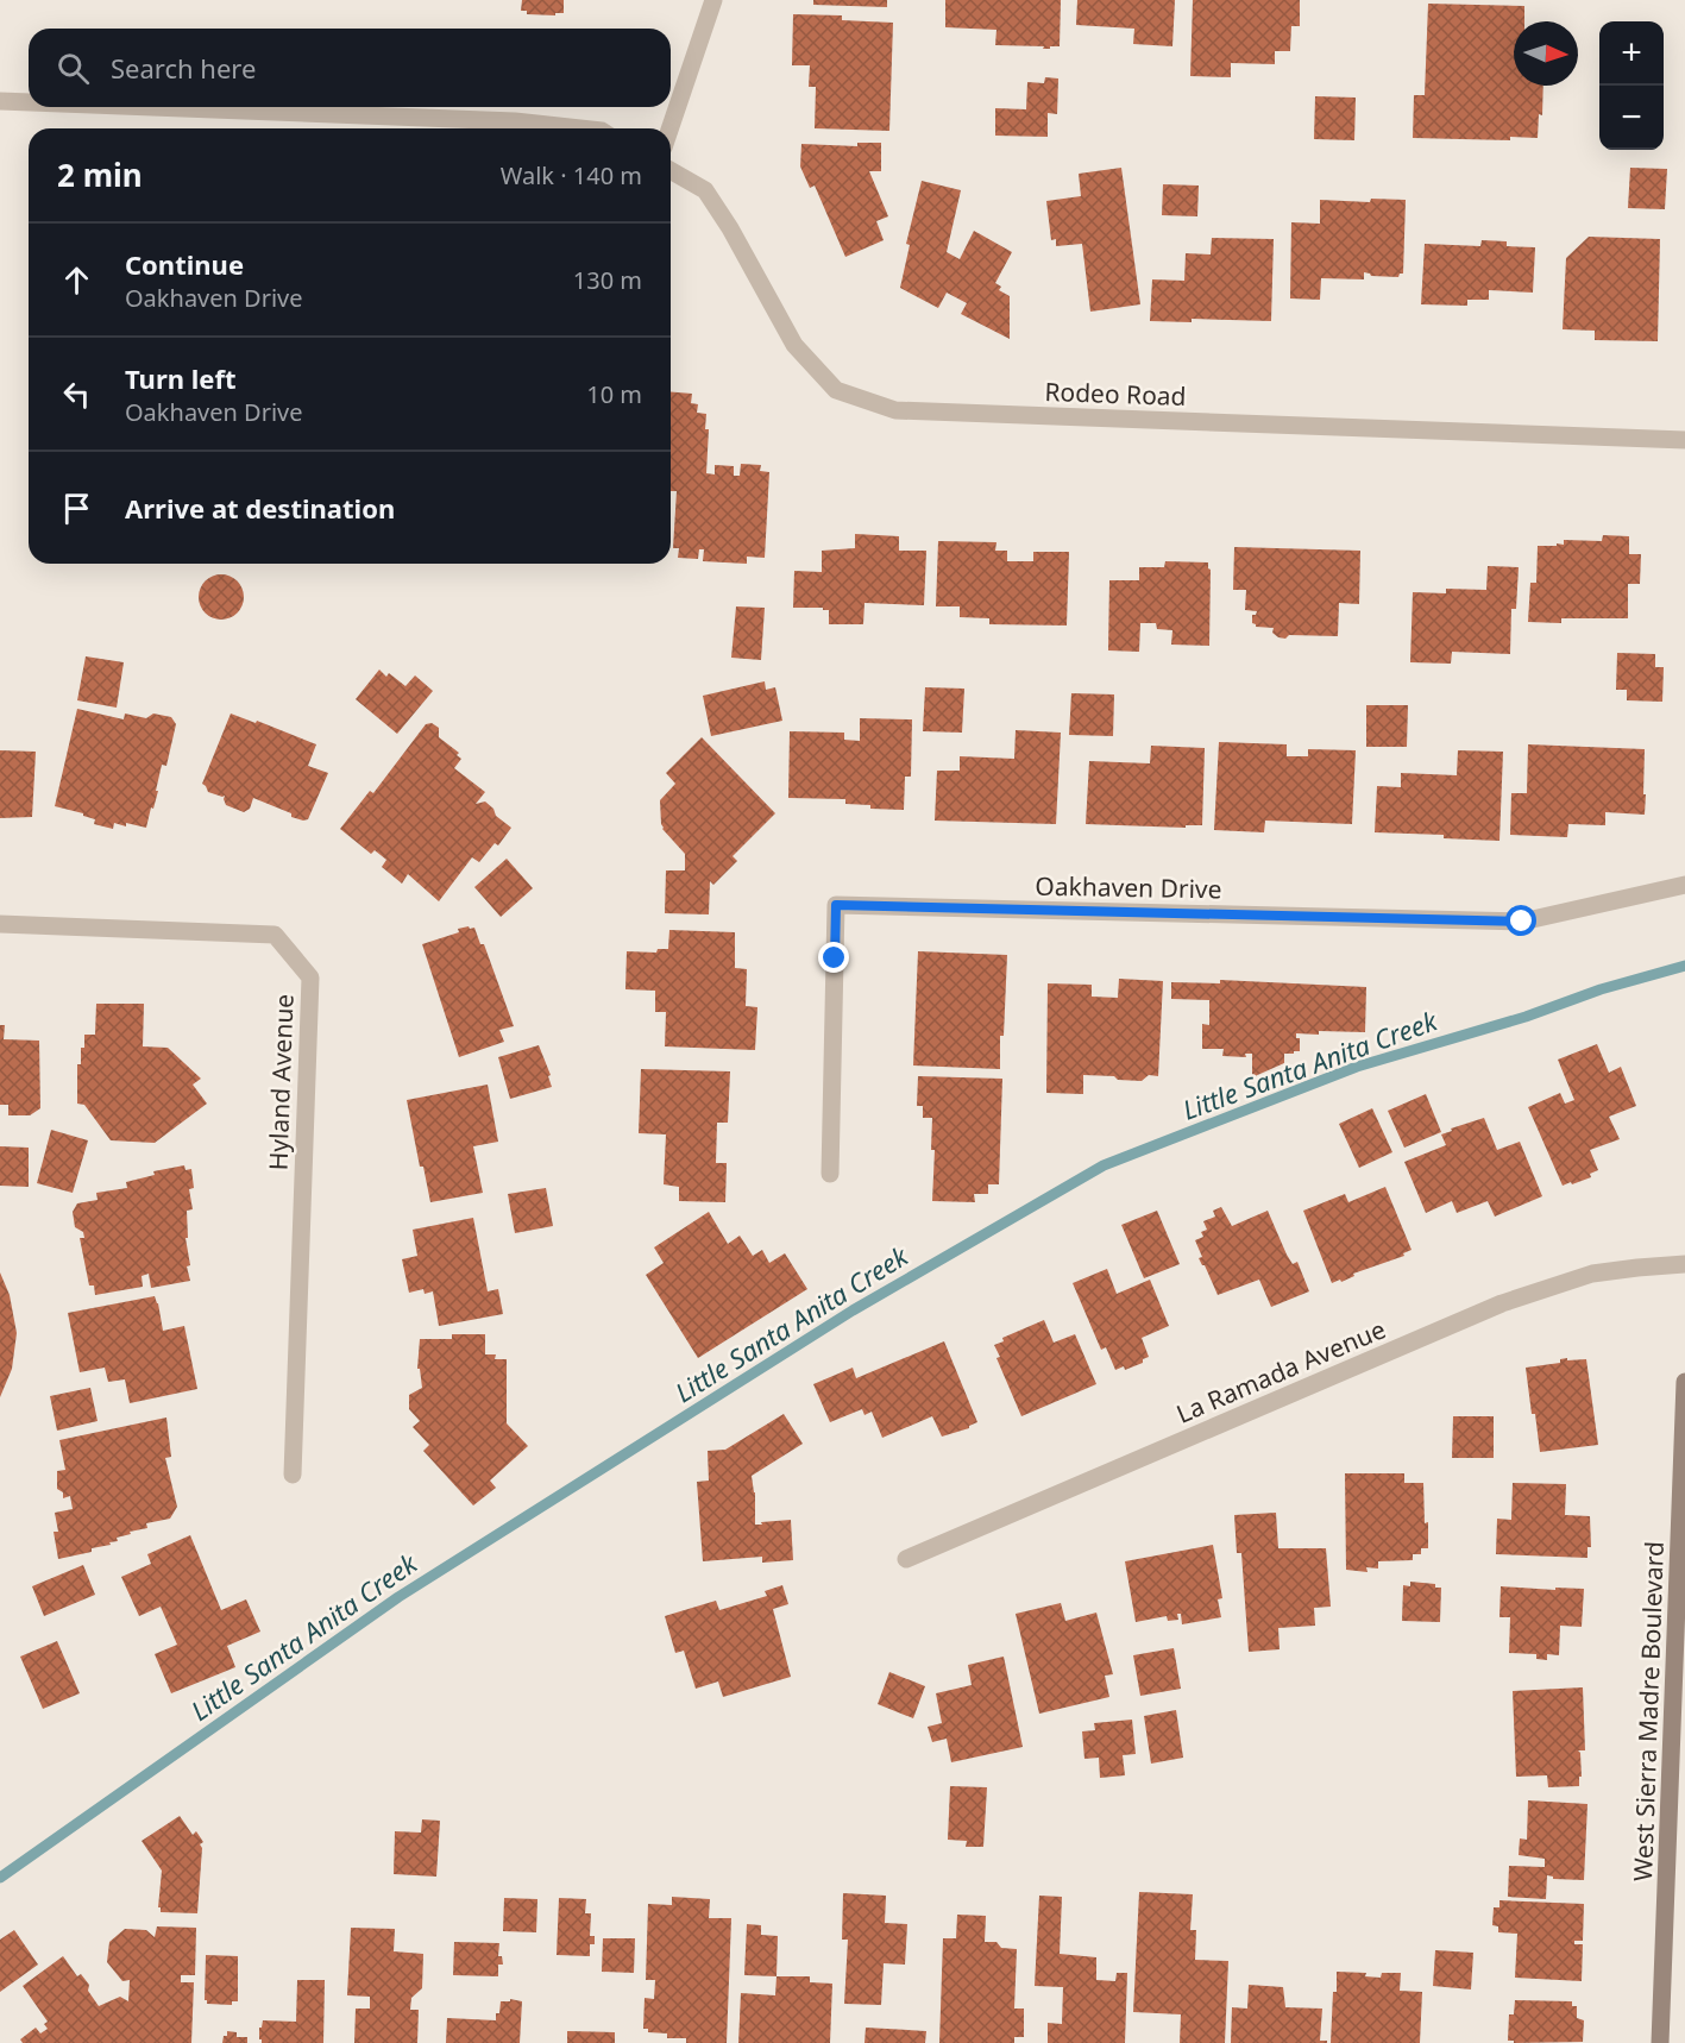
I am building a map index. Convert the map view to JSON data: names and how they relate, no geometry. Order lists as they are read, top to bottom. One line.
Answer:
{"streets":{"street":["Rodeo Road","Oakhaven Drive","Hyland Avenue","La Ramada Avenue","West Sierra Madre Boulevard"]},"water":["Little Santa Anita Creek"],"north":"right","page":{"map_buttons":["+","−"],"search":"Search here","heading":["2 min","Walk · 140 m"],"list":[["Continue","Oakhaven Drive","130 m"],["Turn left","Oakhaven Drive","10 m"],"Arrive at destination"]}}
